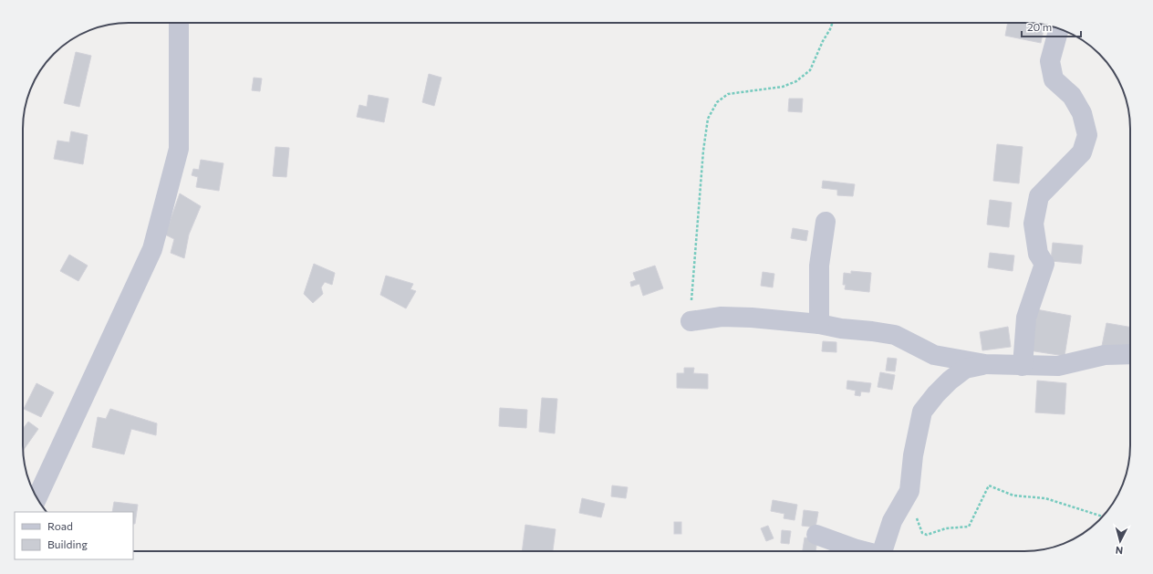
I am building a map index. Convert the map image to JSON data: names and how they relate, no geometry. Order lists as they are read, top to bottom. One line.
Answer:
{"legend":["Road","Building"],"scale_bar":"20 m","north":"bottom"}
